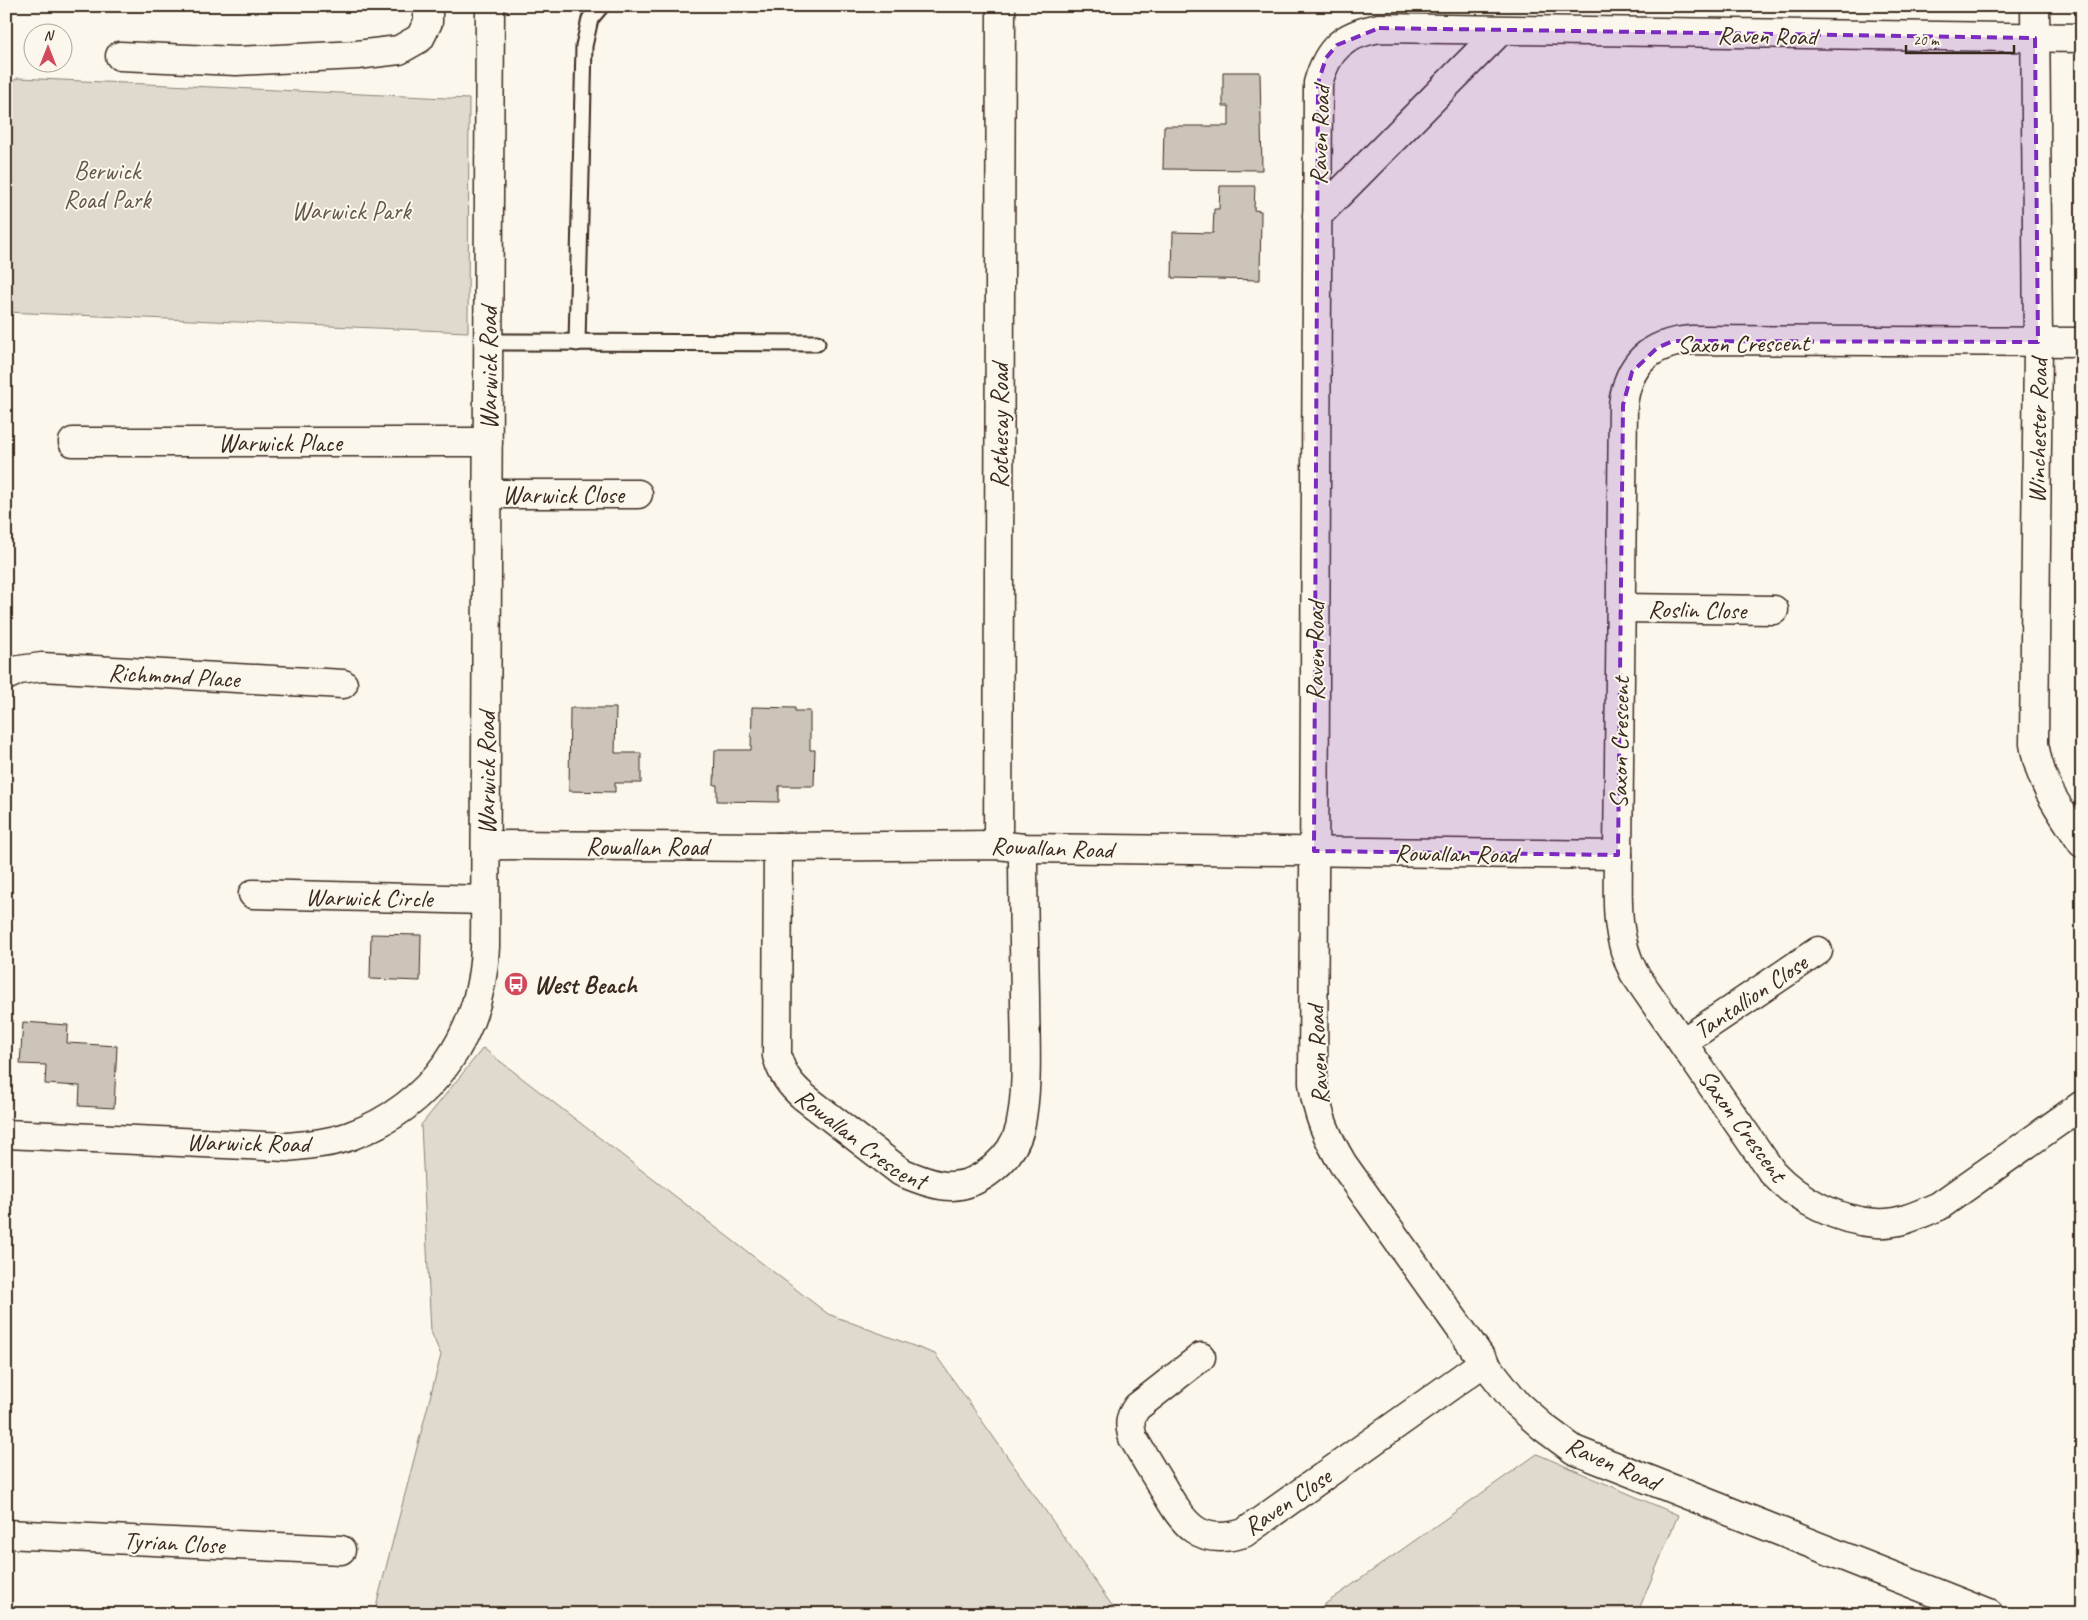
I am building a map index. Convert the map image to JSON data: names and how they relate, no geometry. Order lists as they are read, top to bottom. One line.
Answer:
{"streets":{"street":["Raven Road","Saxon Crescent","Warwick Road","Rothesay Road","Winchester Road","Warwick Place","Warwick Close","Roslin Close","Richmond Place","Rowallan Road","Warwick Circle","Tantallion Close","Rowallan Crescent","Raven Close","Tyrian Close"]},"crossings":[["Raven Road","Winchester Road"],["Raven Road","Rowallan Road"],["Raven Road","Raven Close"],["Saxon Crescent","Winchester Road"],["Saxon Crescent","Roslin Close"],["Saxon Crescent","Rowallan Road"],["Saxon Crescent","Tantallion Close"],["Warwick Road","Warwick Place"],["Warwick Road","Warwick Close"],["Warwick Road","Rowallan Road"],["Warwick Road","Warwick Circle"],["Rothesay Road","Rowallan Road"],["Rothesay Road","Rowallan Crescent"],["Rowallan Road","Rowallan Crescent"]],"parks":["Berwick Road Park","Warwick Park"],"places":{"bus stop":["West Beach"]},"scale_bar":"20 m","north":"top"}
